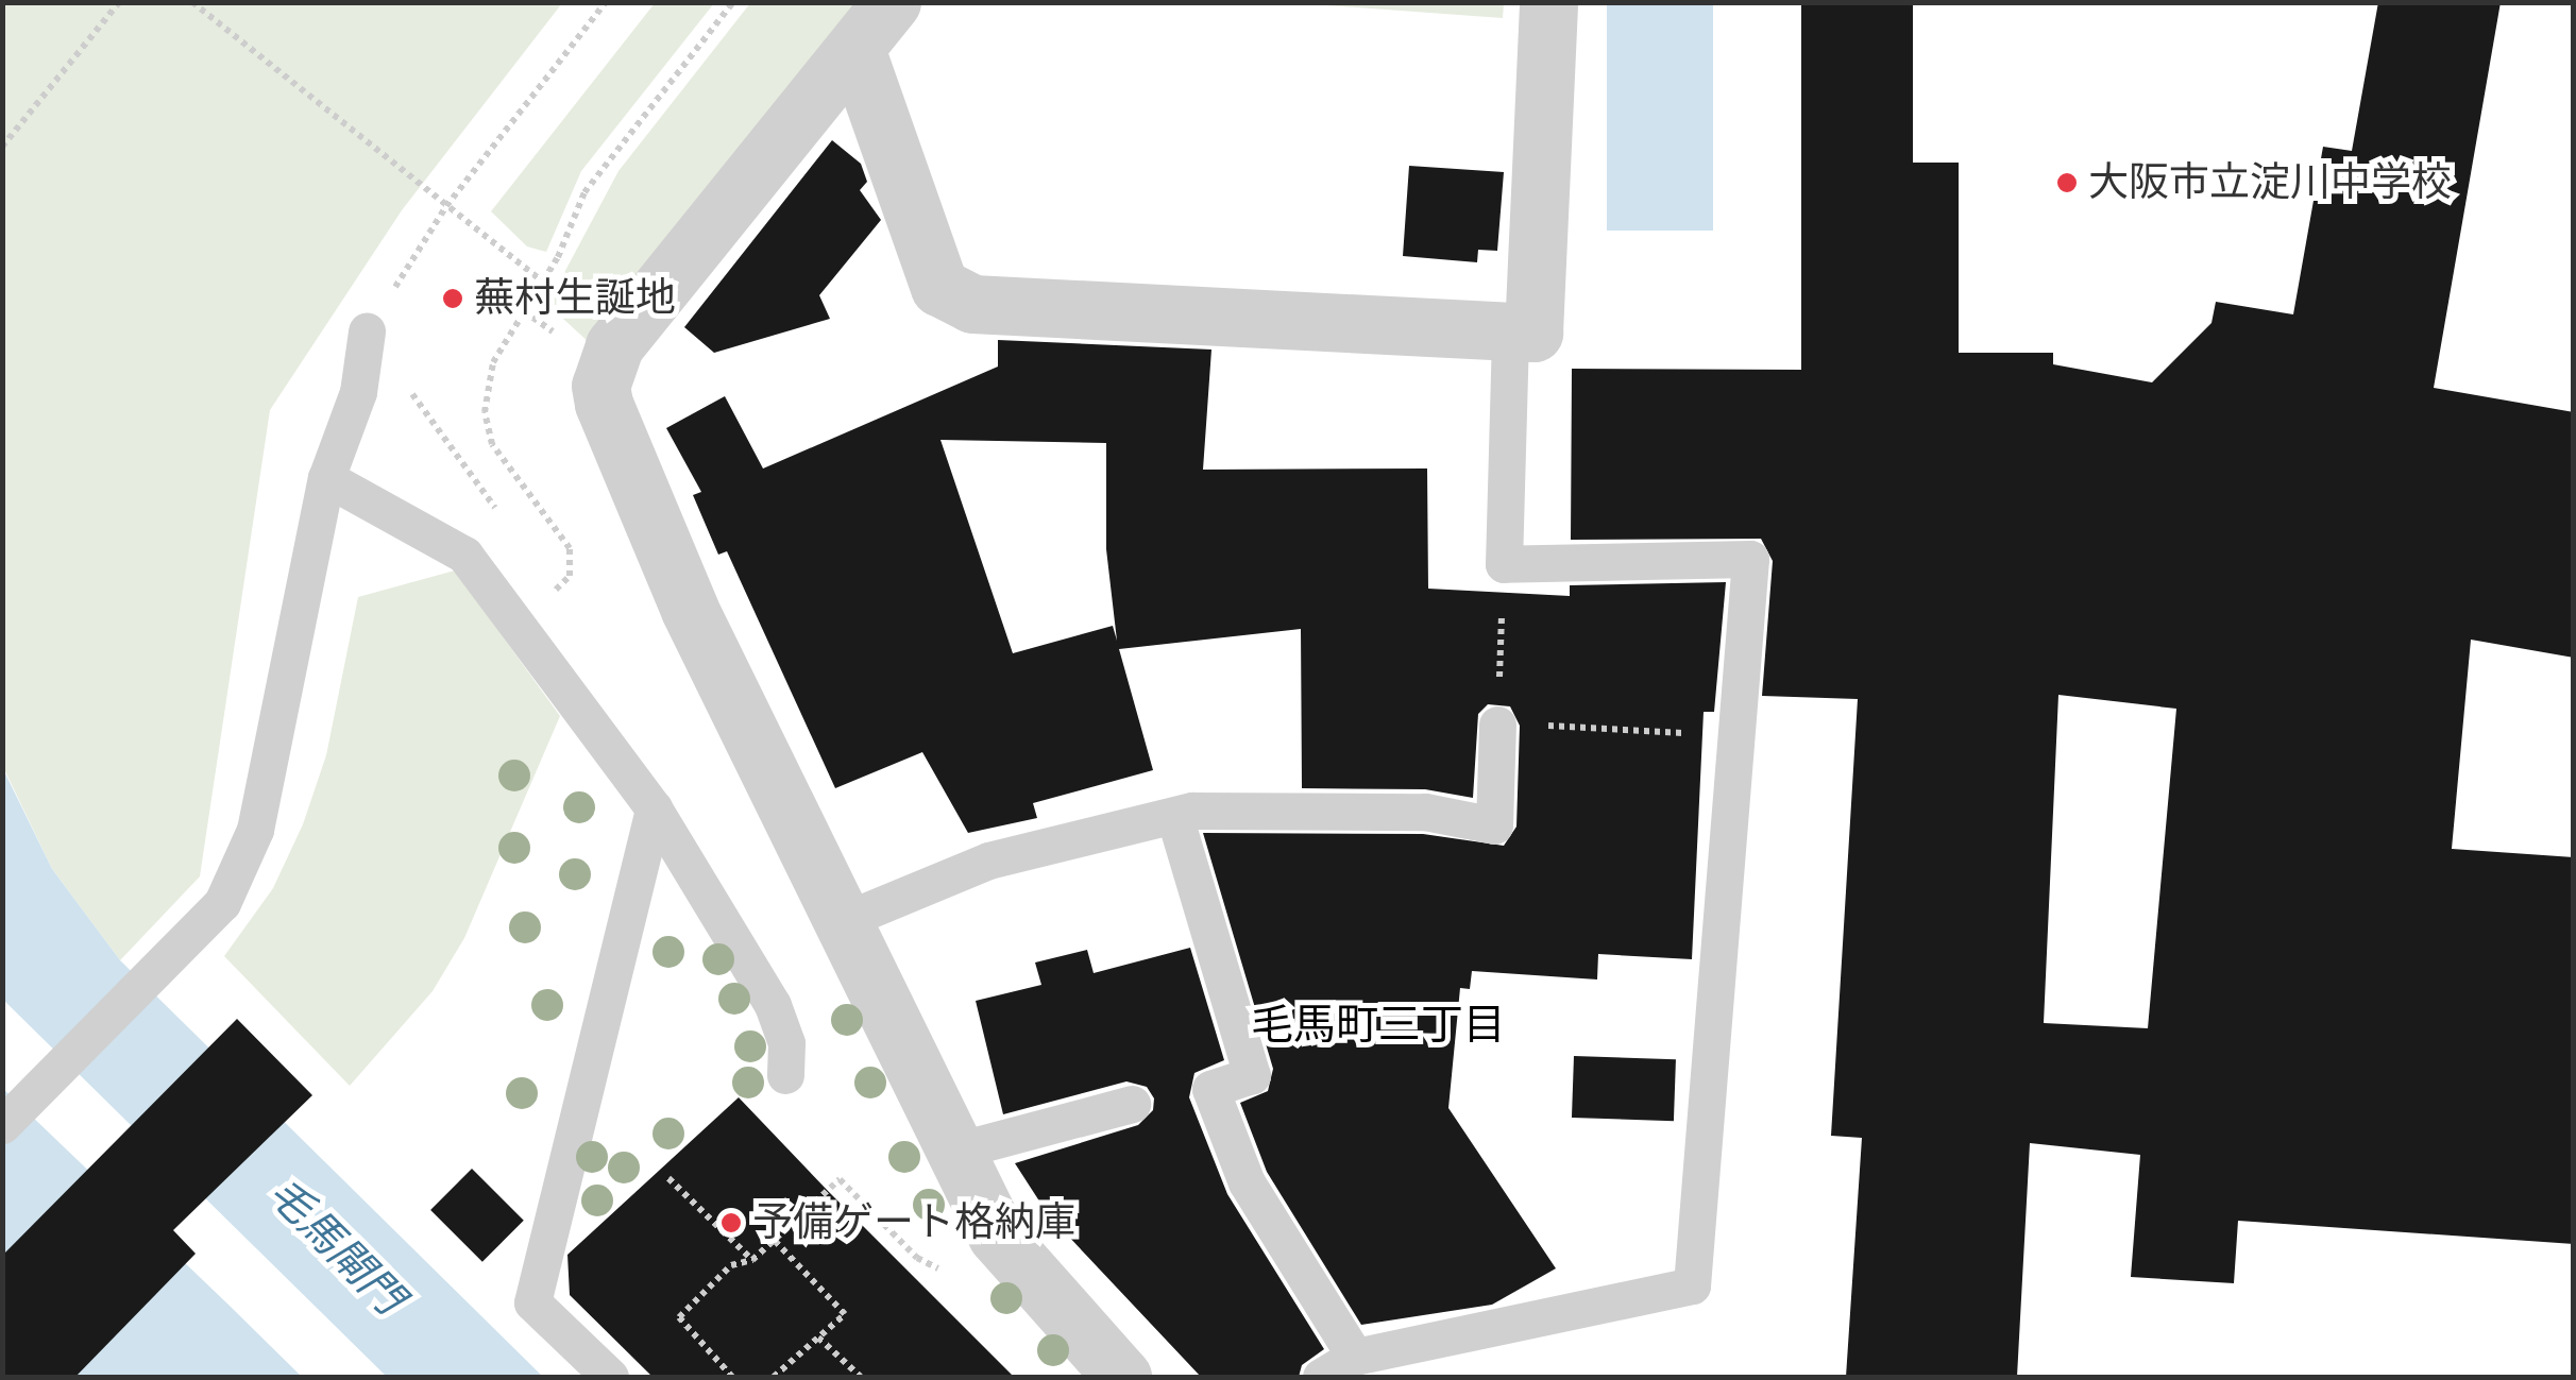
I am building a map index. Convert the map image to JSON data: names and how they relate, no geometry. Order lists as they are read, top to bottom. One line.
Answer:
{"districts":["毛馬町三丁目"],"water":["毛馬閘門"],"places":["大阪市立淀川中学校","蕪村生誕地","予備ゲート格納庫"]}
